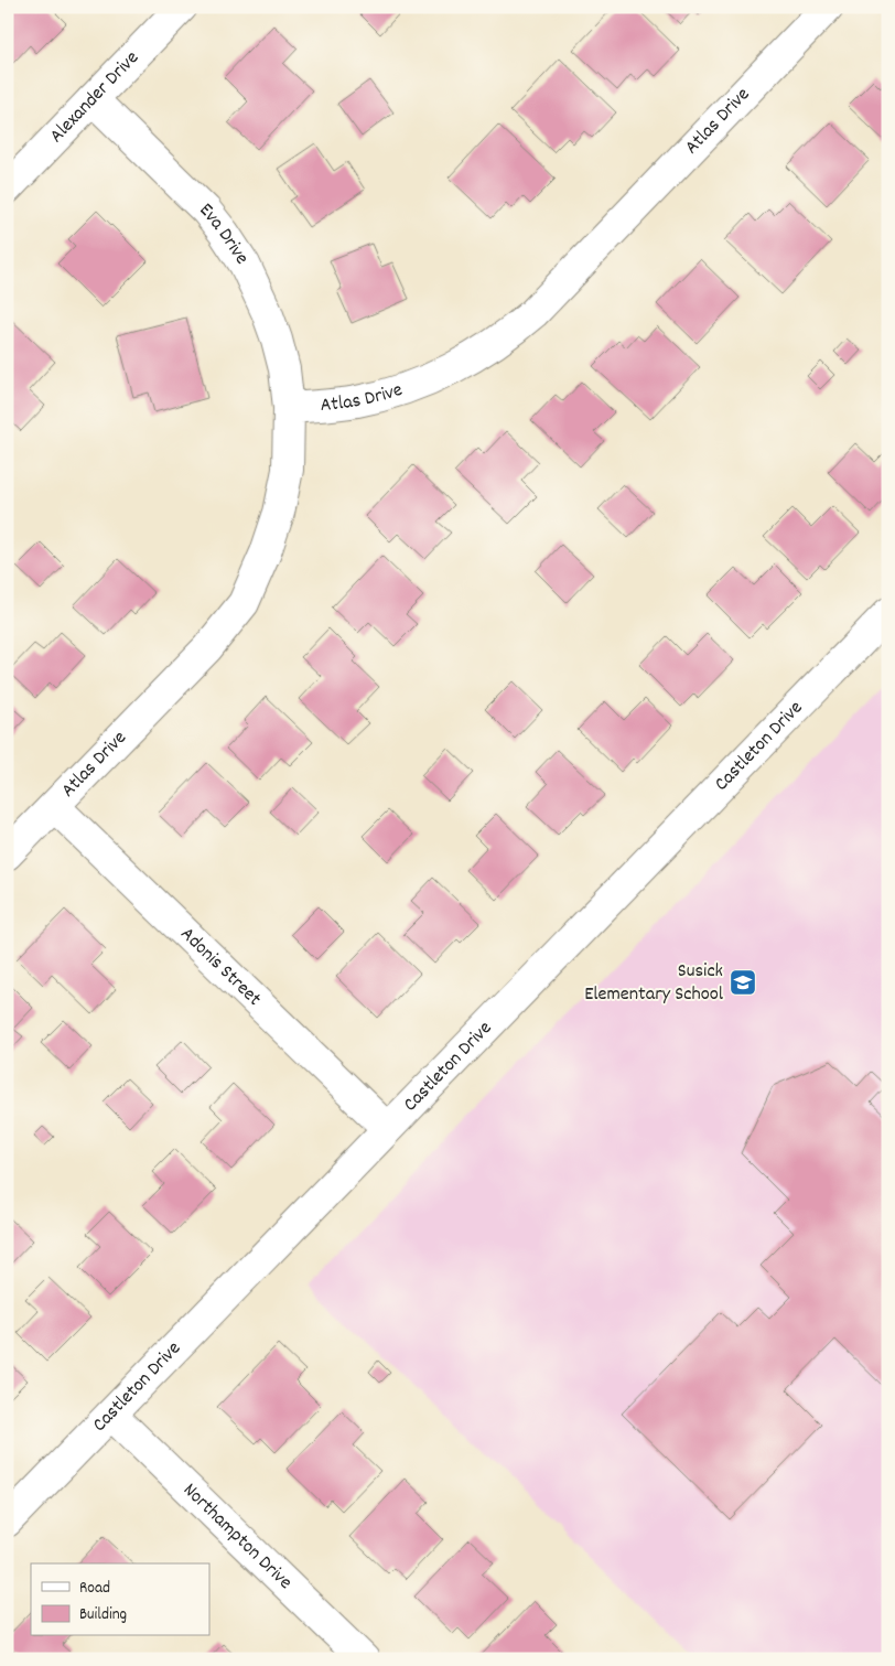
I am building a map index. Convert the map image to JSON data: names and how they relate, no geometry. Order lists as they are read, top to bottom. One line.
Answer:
{"streets":{"street":["Alexander Drive","Atlas Drive","Eva Drive","Castleton Drive","Adonis Street","Northampton Drive"]},"crossings":[["Alexander Drive","Eva Drive"],["Atlas Drive","Eva Drive"],["Atlas Drive","Adonis Street"],["Castleton Drive","Adonis Street"],["Castleton Drive","Northampton Drive"]],"places":{"school or university":["Susick Elementary School"]},"legend":["Road","Building"]}
